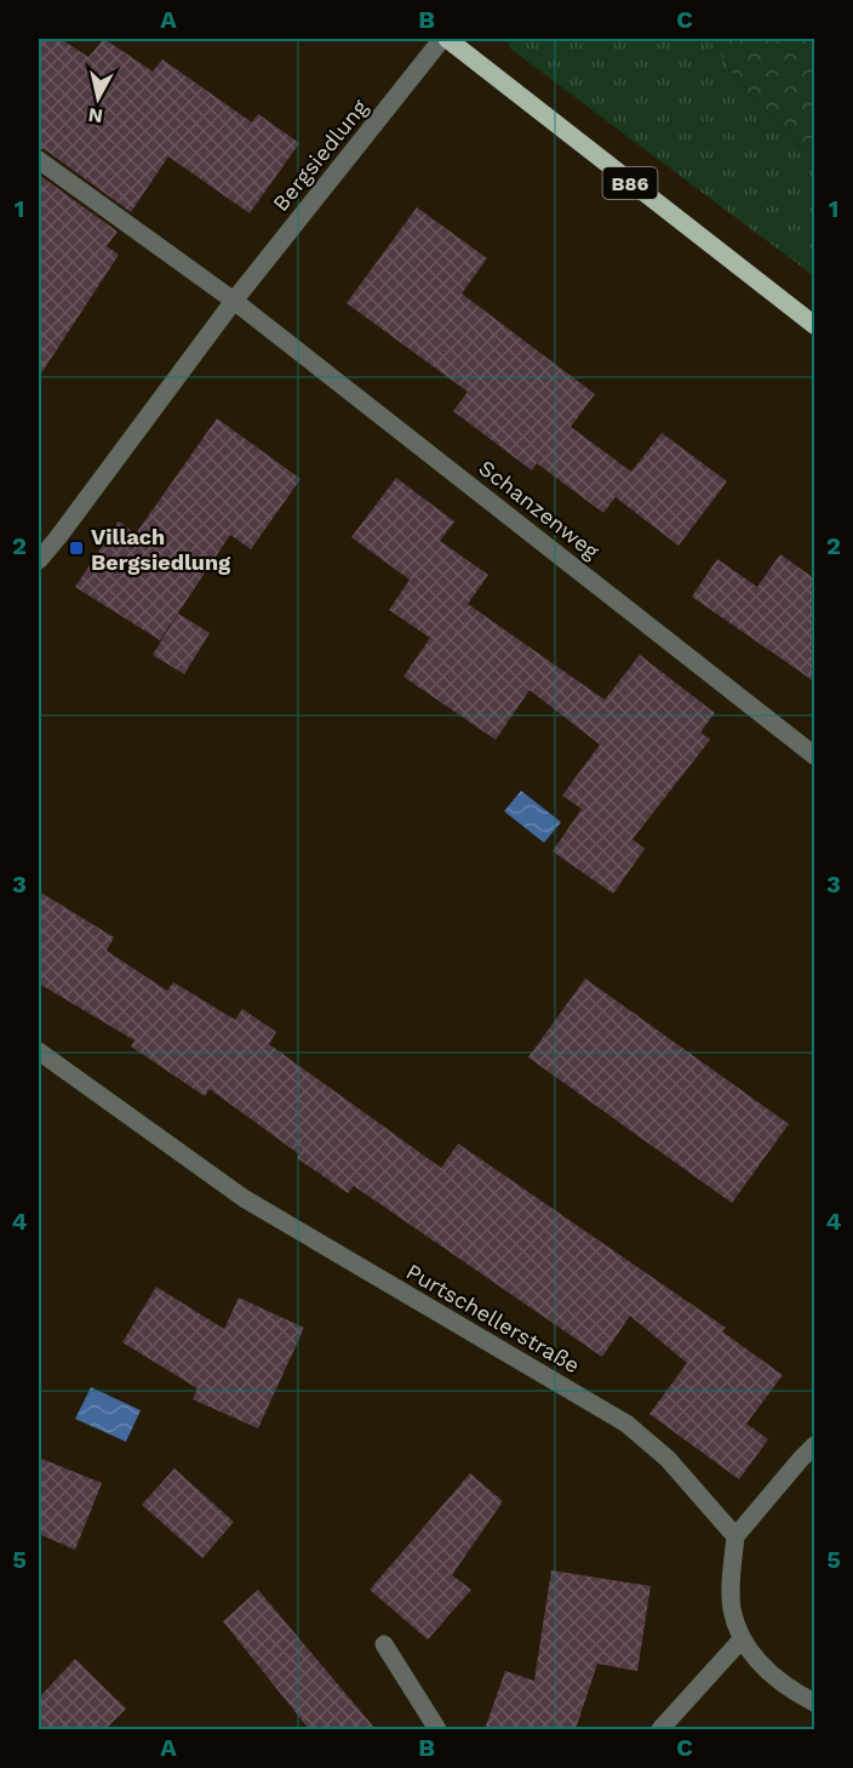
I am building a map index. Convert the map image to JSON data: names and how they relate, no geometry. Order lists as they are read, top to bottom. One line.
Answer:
{"streets":{"main road":["B86"],"street":["Bergsiedlung","Schanzenweg","Purtschellerstraße"]},"crossings":[["Bergsiedlung","B86"],["Bergsiedlung","Schanzenweg"]],"places":{"transit":["Villach Bergsiedlung"]},"north":"bottom","grid":{"columns":["A","B","C"],"rows":["1","2","3","4","5"]}}
